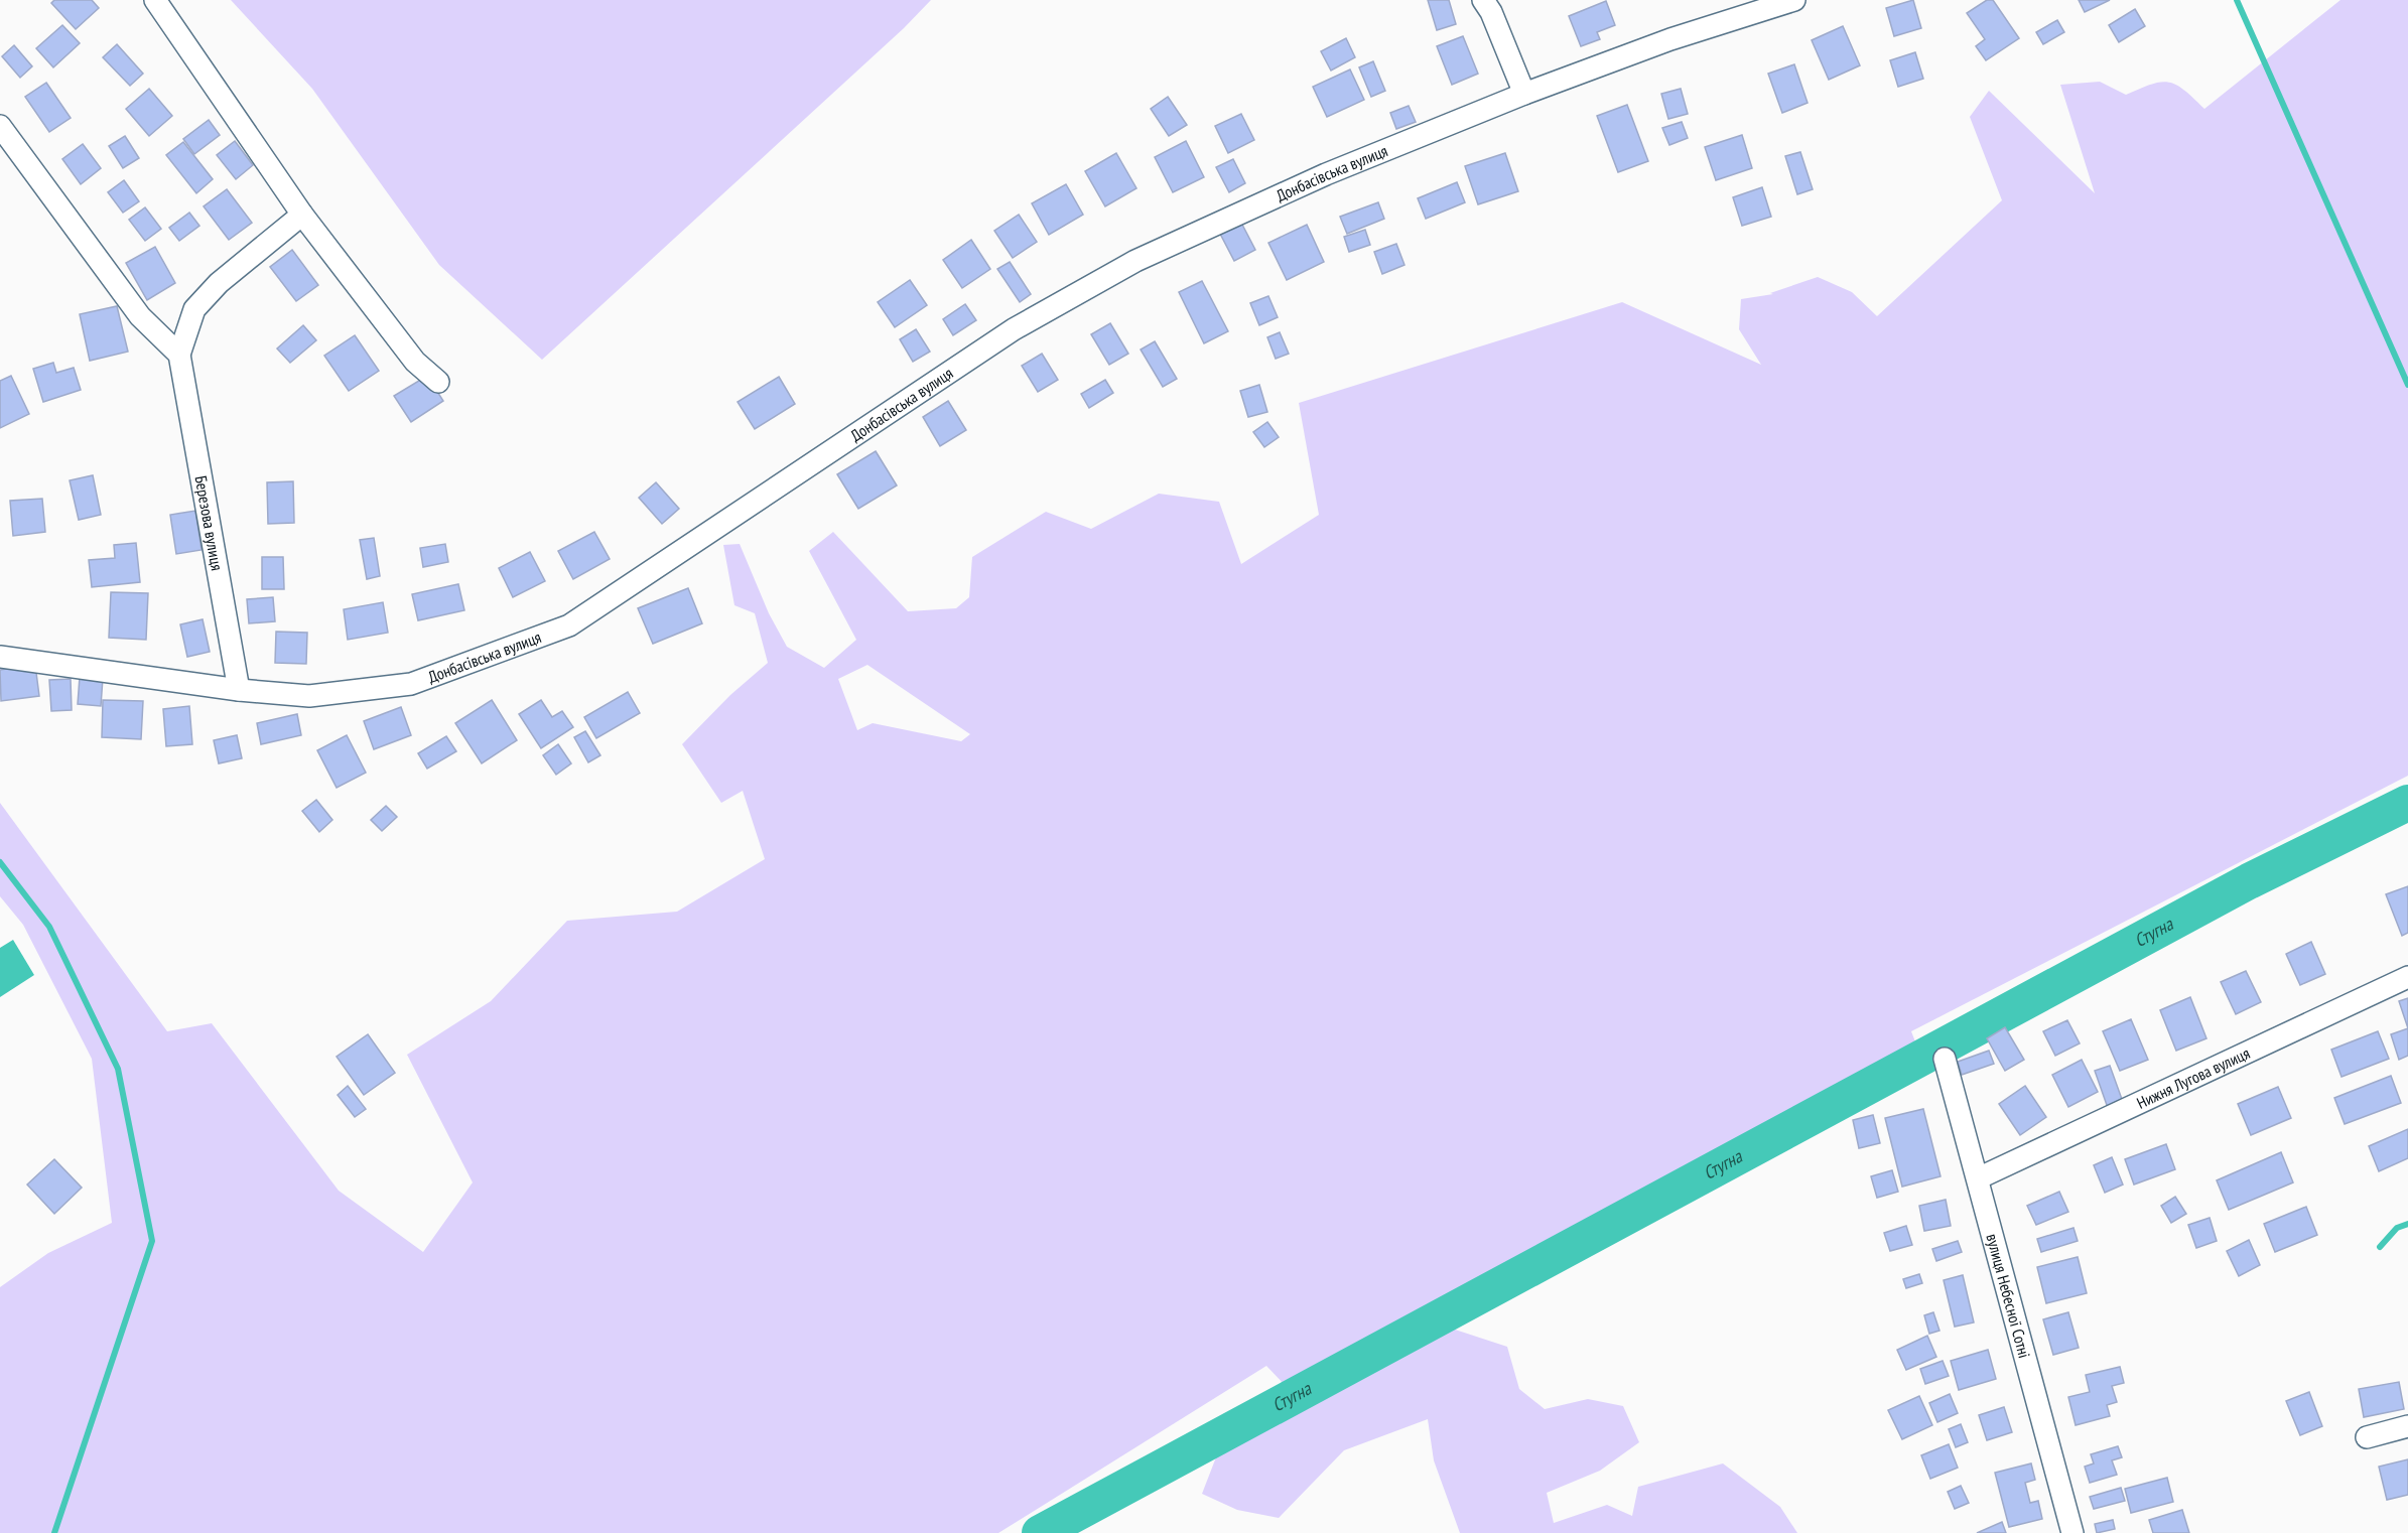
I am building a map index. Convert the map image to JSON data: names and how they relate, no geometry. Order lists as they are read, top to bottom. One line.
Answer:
{"streets":{"street":["Донбасівська вулиця","Березова вулиця","Нижня Лугова вулиця","вулиця Небесної Сотні"]},"crossings":[["Донбасівська вулиця","Березова вулиця"],["Нижня Лугова вулиця","вулиця Небесної Сотні"]],"water":["Стугна"]}
